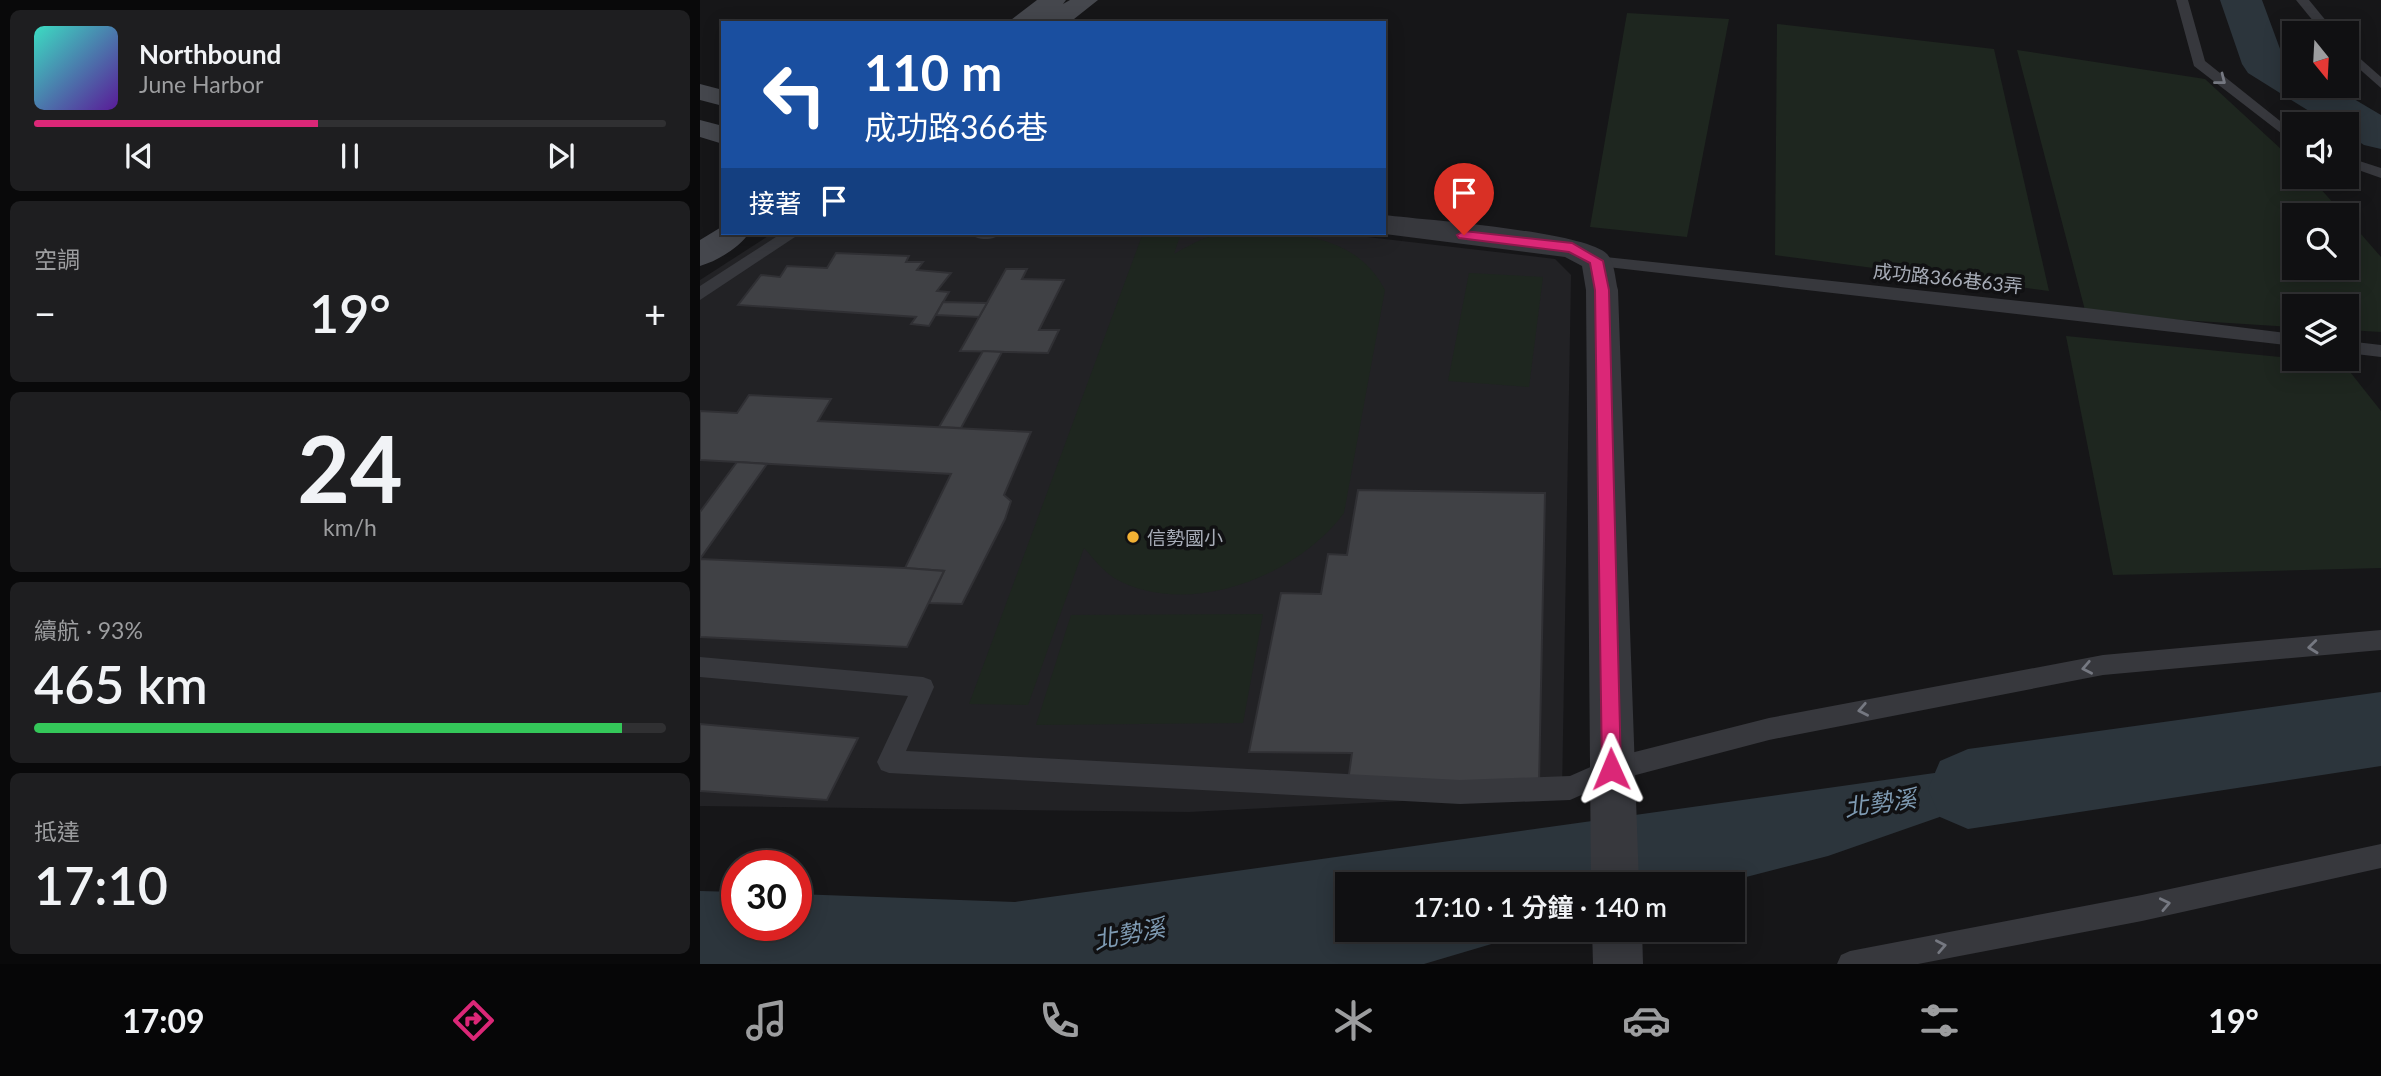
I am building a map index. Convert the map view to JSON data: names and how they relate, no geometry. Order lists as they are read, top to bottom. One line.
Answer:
{"streets":{"lane":["成功路366巷63弄"]},"water":["北勢溪"],"places":["信勢國小"],"north":"bottom","page":{"turn":["110 m","成功路366巷"],"song":["Northbound","June Harbor"],"then":"接著","tile":["空調",["24","km/h"],["續航 · 93%","465 km"],["抵達","17:10"]],"heat":["−","19°","+"],"limit":"30","trip":"17:10 · 1 分鐘 · 140 m","tabs":["17:09","19°"]}}
